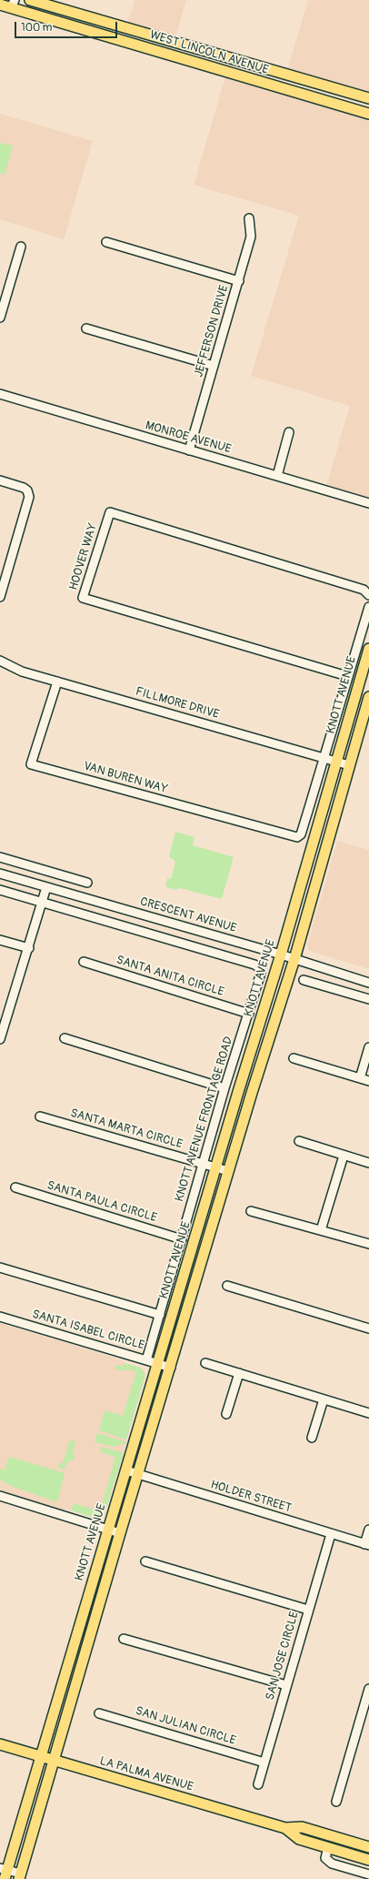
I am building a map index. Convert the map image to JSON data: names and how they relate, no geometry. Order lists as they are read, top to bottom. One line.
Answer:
{"streets":{"main road":["WEST LINCOLN AVENUE","KNOTT AVENUE","LA PALMA AVENUE"],"street":["JEFFERSON DRIVE","MONROE AVENUE","HOOVER WAY","FILLMORE DRIVE","VAN BUREN WAY","CRESCENT AVENUE","SANTA ANITA CIRCLE","KNOTT AVENUE FRONTAGE ROAD","SANTA MARTA CIRCLE","SANTA PAULA CIRCLE","SANTA ISABEL CIRCLE","HOLDER STREET","SAN JOSE CIRCLE","SAN JULIAN CIRCLE"]},"crossings":[["JEFFERSON DRIVE","MONROE AVENUE"],["KNOTT AVENUE","FILLMORE DRIVE"],["KNOTT AVENUE","CRESCENT AVENUE"],["KNOTT AVENUE","SANTA MARTA CIRCLE"],["KNOTT AVENUE","SANTA ISABEL CIRCLE"],["KNOTT AVENUE","HOLDER STREET"],["KNOTT AVENUE","LA PALMA AVENUE"],["FILLMORE DRIVE","VAN BUREN WAY"],["SANTA ANITA CIRCLE","KNOTT AVENUE FRONTAGE ROAD"],["KNOTT AVENUE FRONTAGE ROAD","SANTA MARTA CIRCLE"],["KNOTT AVENUE FRONTAGE ROAD","SANTA PAULA CIRCLE"],["KNOTT AVENUE FRONTAGE ROAD","SANTA ISABEL CIRCLE"],["HOLDER STREET","SAN JOSE CIRCLE"],["SAN JOSE CIRCLE","SAN JULIAN CIRCLE"]],"scale_bar":"100 m"}
